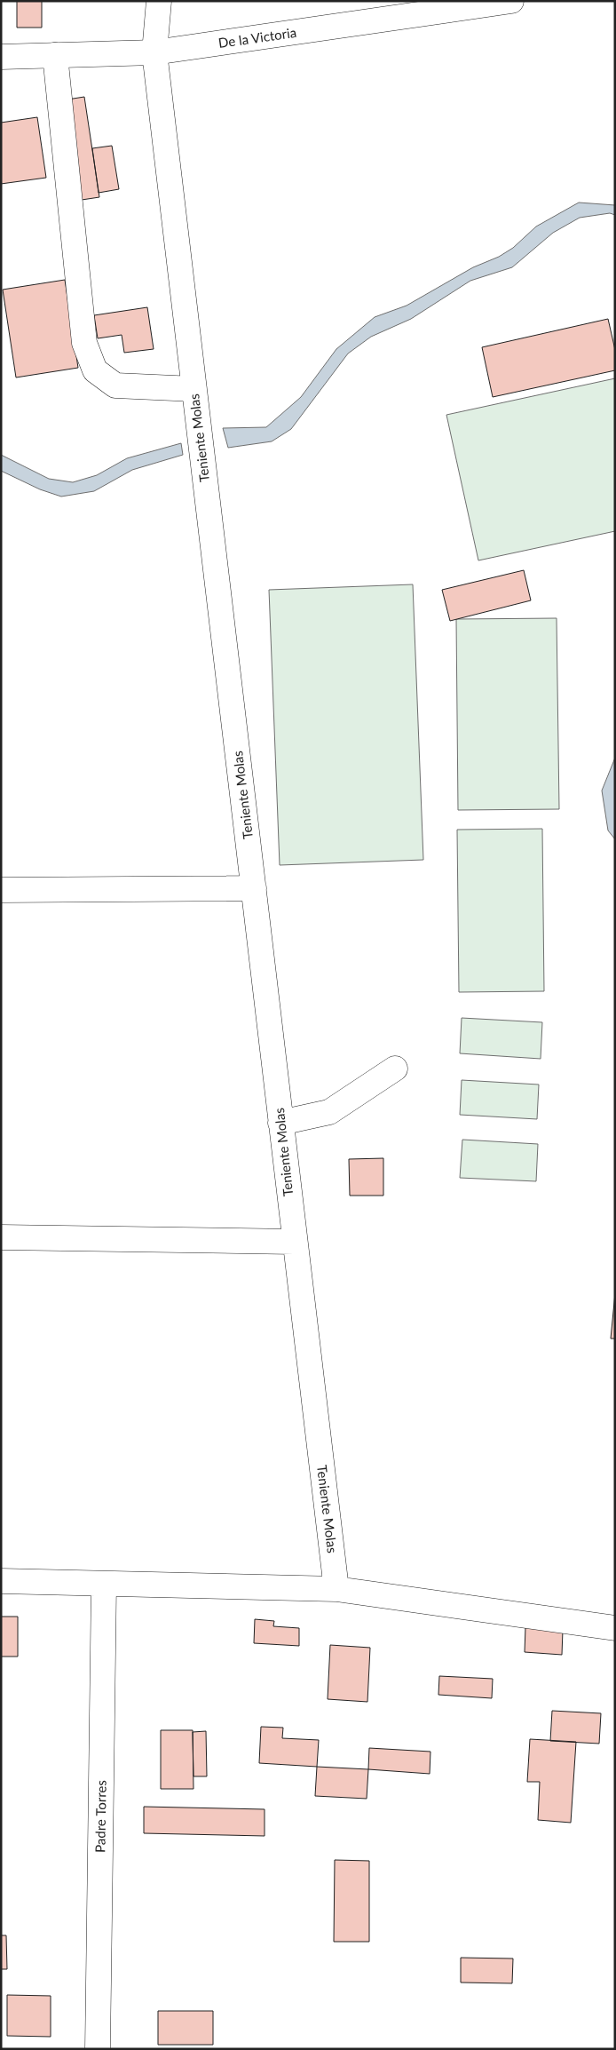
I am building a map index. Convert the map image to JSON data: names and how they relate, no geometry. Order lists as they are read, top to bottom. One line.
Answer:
{"streets":{"street":["De la Victoria","Teniente Molas","Padre Torres"]},"crossings":[["De la Victoria","Teniente Molas"]]}
